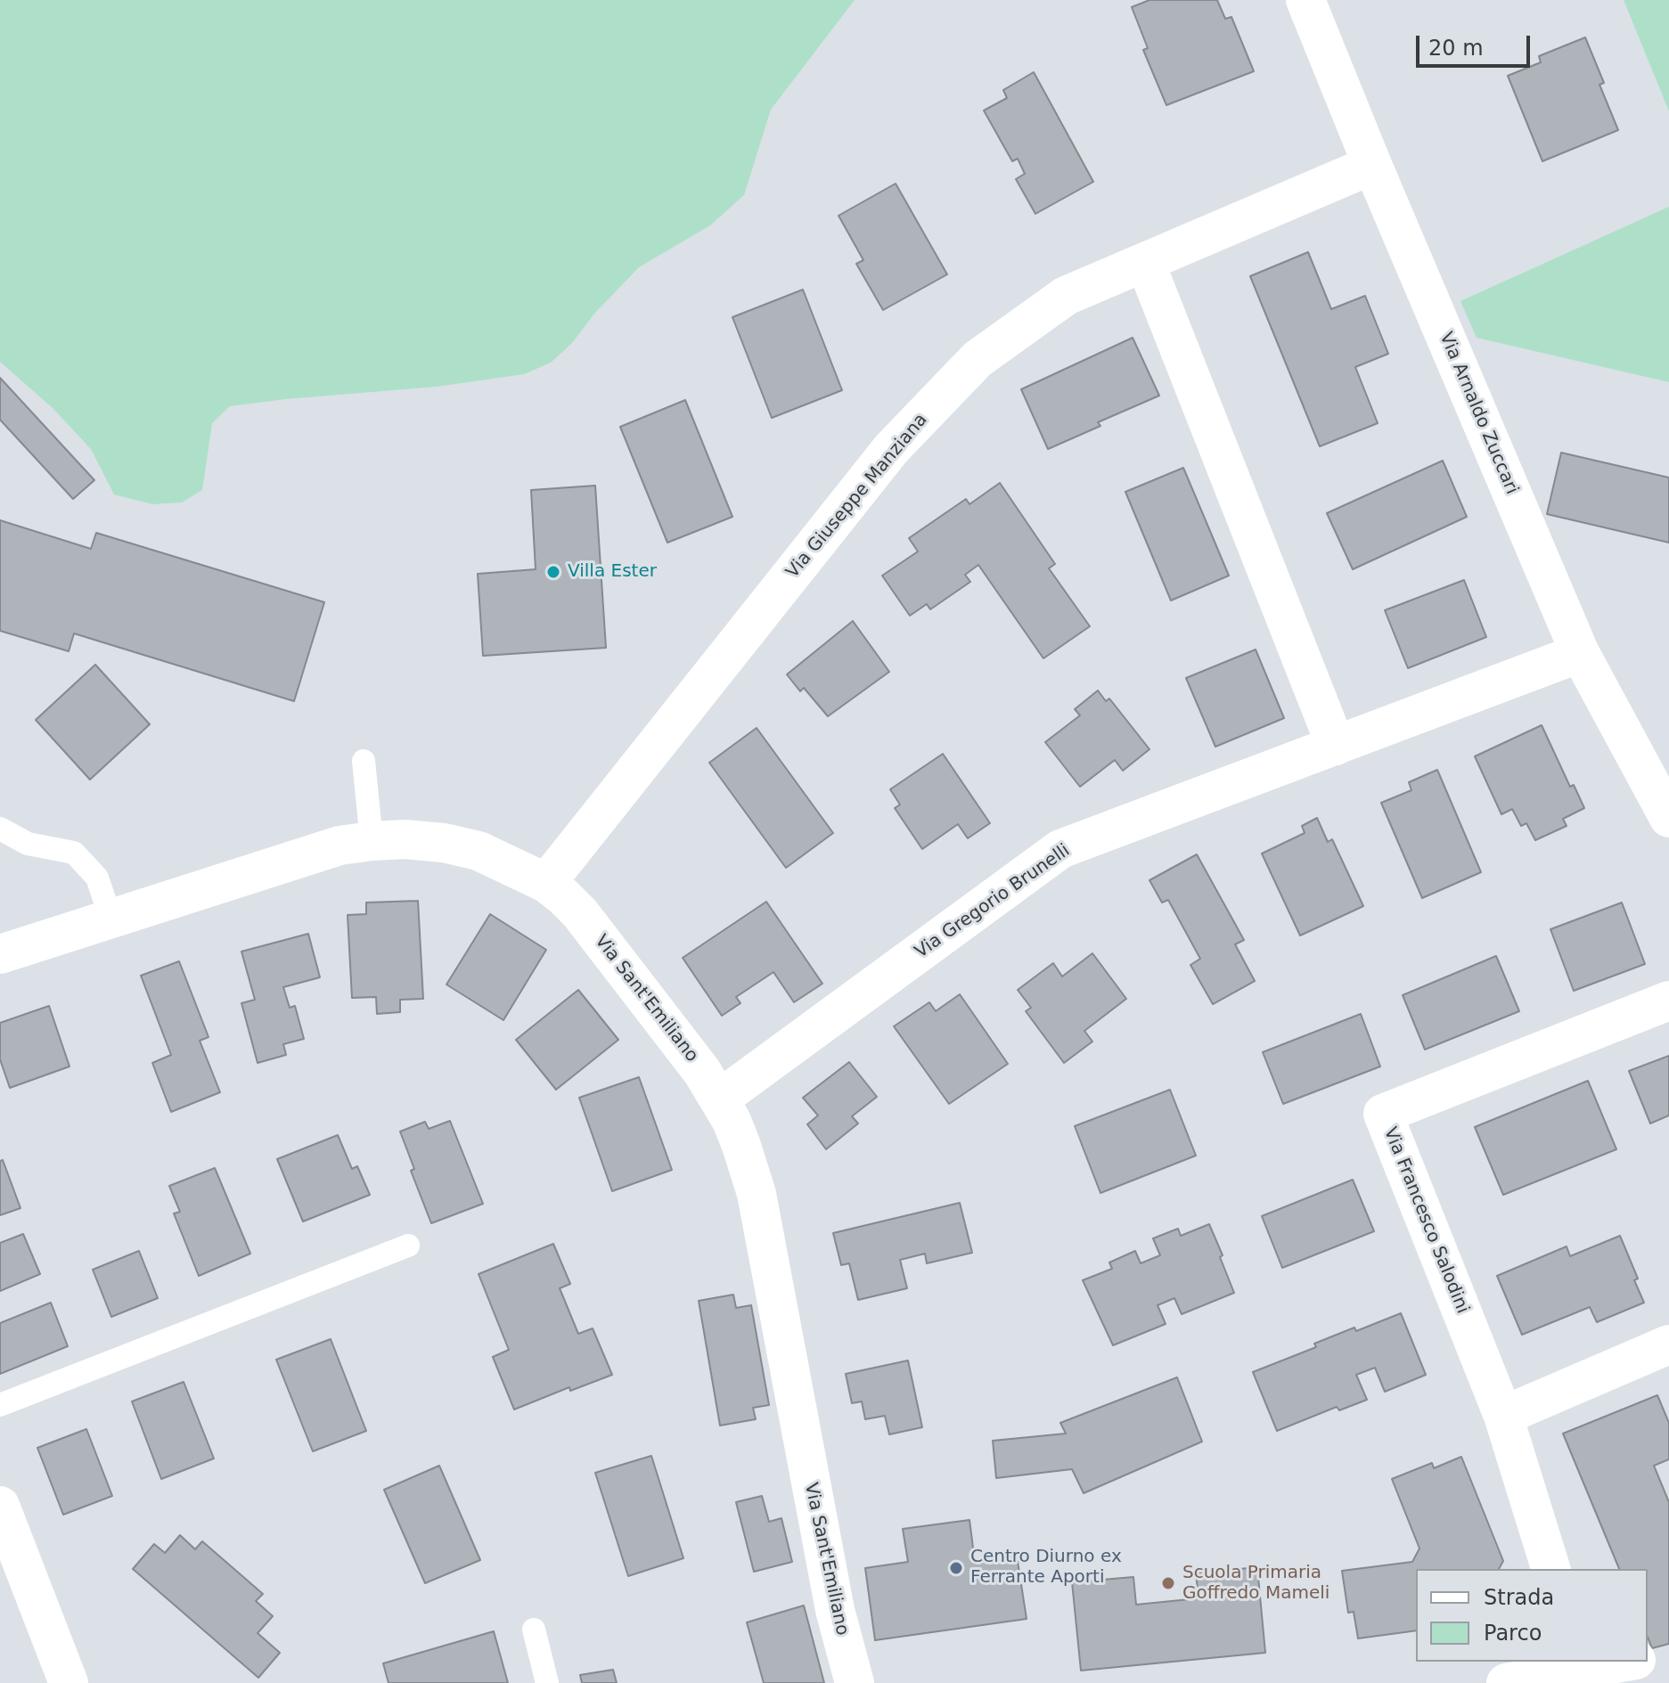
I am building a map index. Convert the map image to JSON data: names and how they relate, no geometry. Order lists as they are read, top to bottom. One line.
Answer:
{"streets":{"street":["Via Arnaldo Zuccari","Via Giuseppe Manziana","Via Gregorio Brunelli","Via Sant'Emiliano","Via Francesco Salodini"]},"crossings":[["Via Arnaldo Zuccari","Via Giuseppe Manziana"],["Via Arnaldo Zuccari","Via Gregorio Brunelli"],["Via Giuseppe Manziana","Via Sant'Emiliano"],["Via Gregorio Brunelli","Via Sant'Emiliano"]],"places":["Villa Ester","Centro Diurno ex Ferrante Aporti","Scuola Primaria Goffredo Mameli"],"legend":["Strada","Parco"],"scale_bar":"20 m"}
